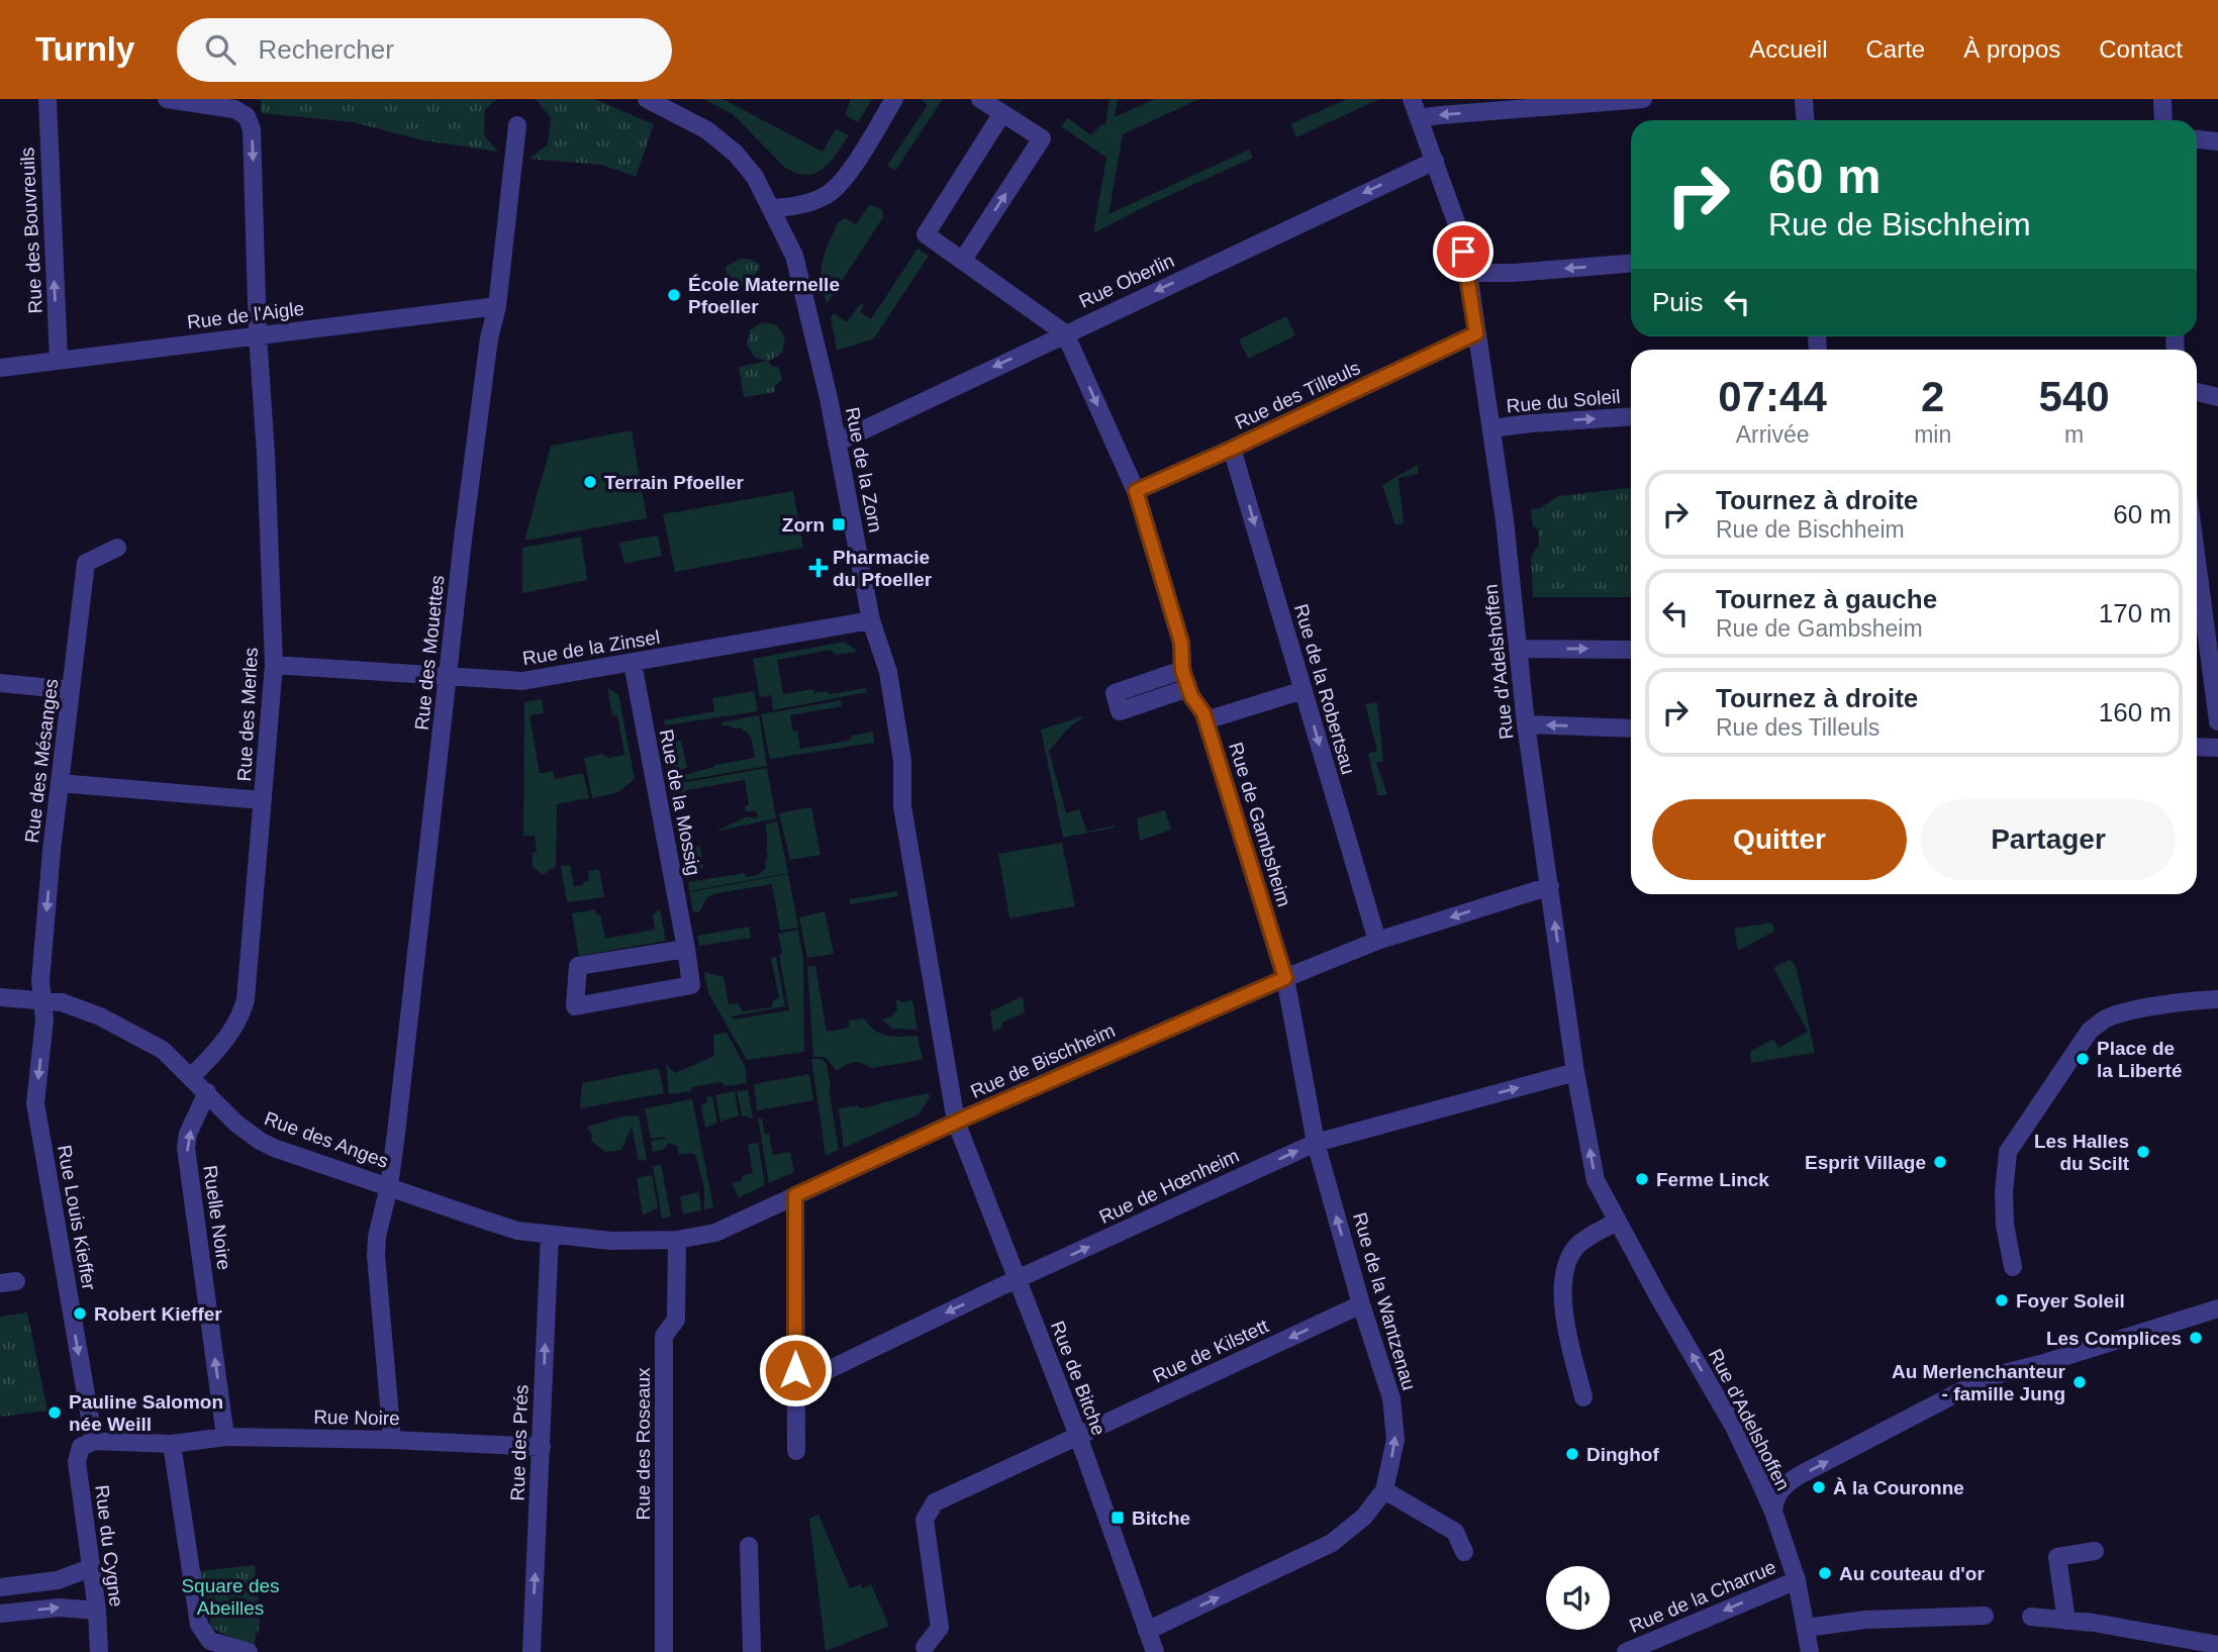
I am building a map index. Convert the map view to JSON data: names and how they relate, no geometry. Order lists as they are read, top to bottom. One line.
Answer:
{"streets":{"street":["Rue des Bouvreuils","Rue Oberlin","Rue de l'Aigle","Rue des Tilleuls","Rue du Soleil","Rue de la Zorn","Rue de la Zinsel","Rue des Mouettes","Rue d'Adelshoffen","Rue de la Robertsau","Rue des Merles","Rue des Mésanges","Rue de la Mossig","Rue de Gambsheim","Rue de Bischheim","Rue des Anges","Rue de Hœnheim","Rue Louis Kieffer","Ruelle Noire","Rue de la Wantzenau","Rue de Kilstett","Rue de Bitche","Rue Noire","Rue des Prés","Rue des Roseaux","Rue du Cygne","Rue de la Charrue"]},"crossings":[["Rue des Bouvreuils","Rue de l'Aigle"],["Rue Oberlin","Rue de la Zorn"],["Rue Oberlin","Rue d'Adelshoffen"],["Rue Oberlin","Rue de Gambsheim"],["Rue de l'Aigle","Rue des Mouettes"],["Rue de l'Aigle","Rue des Merles"],["Rue des Tilleuls","Rue d'Adelshoffen"],["Rue des Tilleuls","Rue de la Robertsau"],["Rue des Tilleuls","Rue de Gambsheim"],["Rue du Soleil","Rue d'Adelshoffen"],["Rue de la Zorn","Rue de la Zinsel"],["Rue de la Zorn","Rue de Bischheim"],["Rue de la Zorn","Rue de Bitche"],["Rue de la Zinsel","Rue des Mouettes"],["Rue de la Zinsel","Rue des Merles"],["Rue de la Zinsel","Rue de la Mossig"],["Rue des Mouettes","Rue des Anges"],["Rue des Mouettes","Rue Noire"],["Rue d'Adelshoffen","Rue de Bischheim"],["Rue d'Adelshoffen","Rue de Hœnheim"],["Rue d'Adelshoffen","Rue de la Charrue"],["Rue de la Robertsau","Rue de Bischheim"],["Rue des Merles","Rue des Anges"],["Rue des Mésanges","Rue des Anges"],["Rue des Mésanges","Rue Louis Kieffer"],["Rue de Gambsheim","Rue de Bischheim"],["Rue de Gambsheim","Rue de la Wantzenau"],["Rue de Bischheim","Rue des Anges"],["Rue de Bischheim","Rue de la Wantzenau"],["Rue de Bischheim","Rue de Bitche"],["Rue de Bischheim","Rue des Prés"],["Rue de Bischheim","Rue des Roseaux"],["Rue des Anges","Rue Louis Kieffer"],["Rue des Anges","Ruelle Noire"],["Rue des Anges","Rue des Prés"],["Rue de Hœnheim","Rue de la Wantzenau"],["Rue de Hœnheim","Rue de Bitche"],["Rue Louis Kieffer","Rue Noire"],["Rue Louis Kieffer","Rue du Cygne"],["Ruelle Noire","Rue Noire"],["Rue de la Wantzenau","Rue de Kilstett"],["Rue de la Wantzenau","Rue de Bitche"],["Rue de Kilstett","Rue de Bitche"],["Rue Noire","Rue des Prés"],["Rue Noire","Rue du Cygne"]],"one_way":["Rue des Bouvreuils","Rue Oberlin","Rue d'Adelshoffen","Rue de la Robertsau","Rue des Mésanges","Rue Louis Kieffer","Ruelle Noire","Rue de la Wantzenau","Rue de Kilstett","Rue des Prés","Rue de la Charrue"],"parks":["Square des Abeilles"],"places":{"other":["École Maternelle Pfoeller","Terrain Pfoeller","Place de la Liberté","Les Halles du Scilt","Esprit Village","Ferme Linck","Foyer Soleil","Robert Kieffer","Les Complices","Au Merlenchanteur - famille Jung","Pauline Salomon née Weill","Dinghof","À la Couronne","Au couteau d'or"],"transit":["Zorn","Bitche"],"health":["Pharmacie du Pfoeller"]},"page":{"header":"Turnly","search":"Rechercher","nav":["Accueil","Carte","À propos","Contact"],"turn":["60 m","Rue de Bischheim"],"then":"Puis","eta":["07:44","Arrivée","2","min","540","m"],"list":[{"name":"Tournez à droite","note":"Rue de Bischheim","value":"60 m"},{"name":"Tournez à gauche","note":"Rue de Gambsheim","value":"170 m"},{"name":"Tournez à droite","note":"Rue des Tilleuls","value":"160 m"}],"buttons":["Quitter","Partager"]}}
